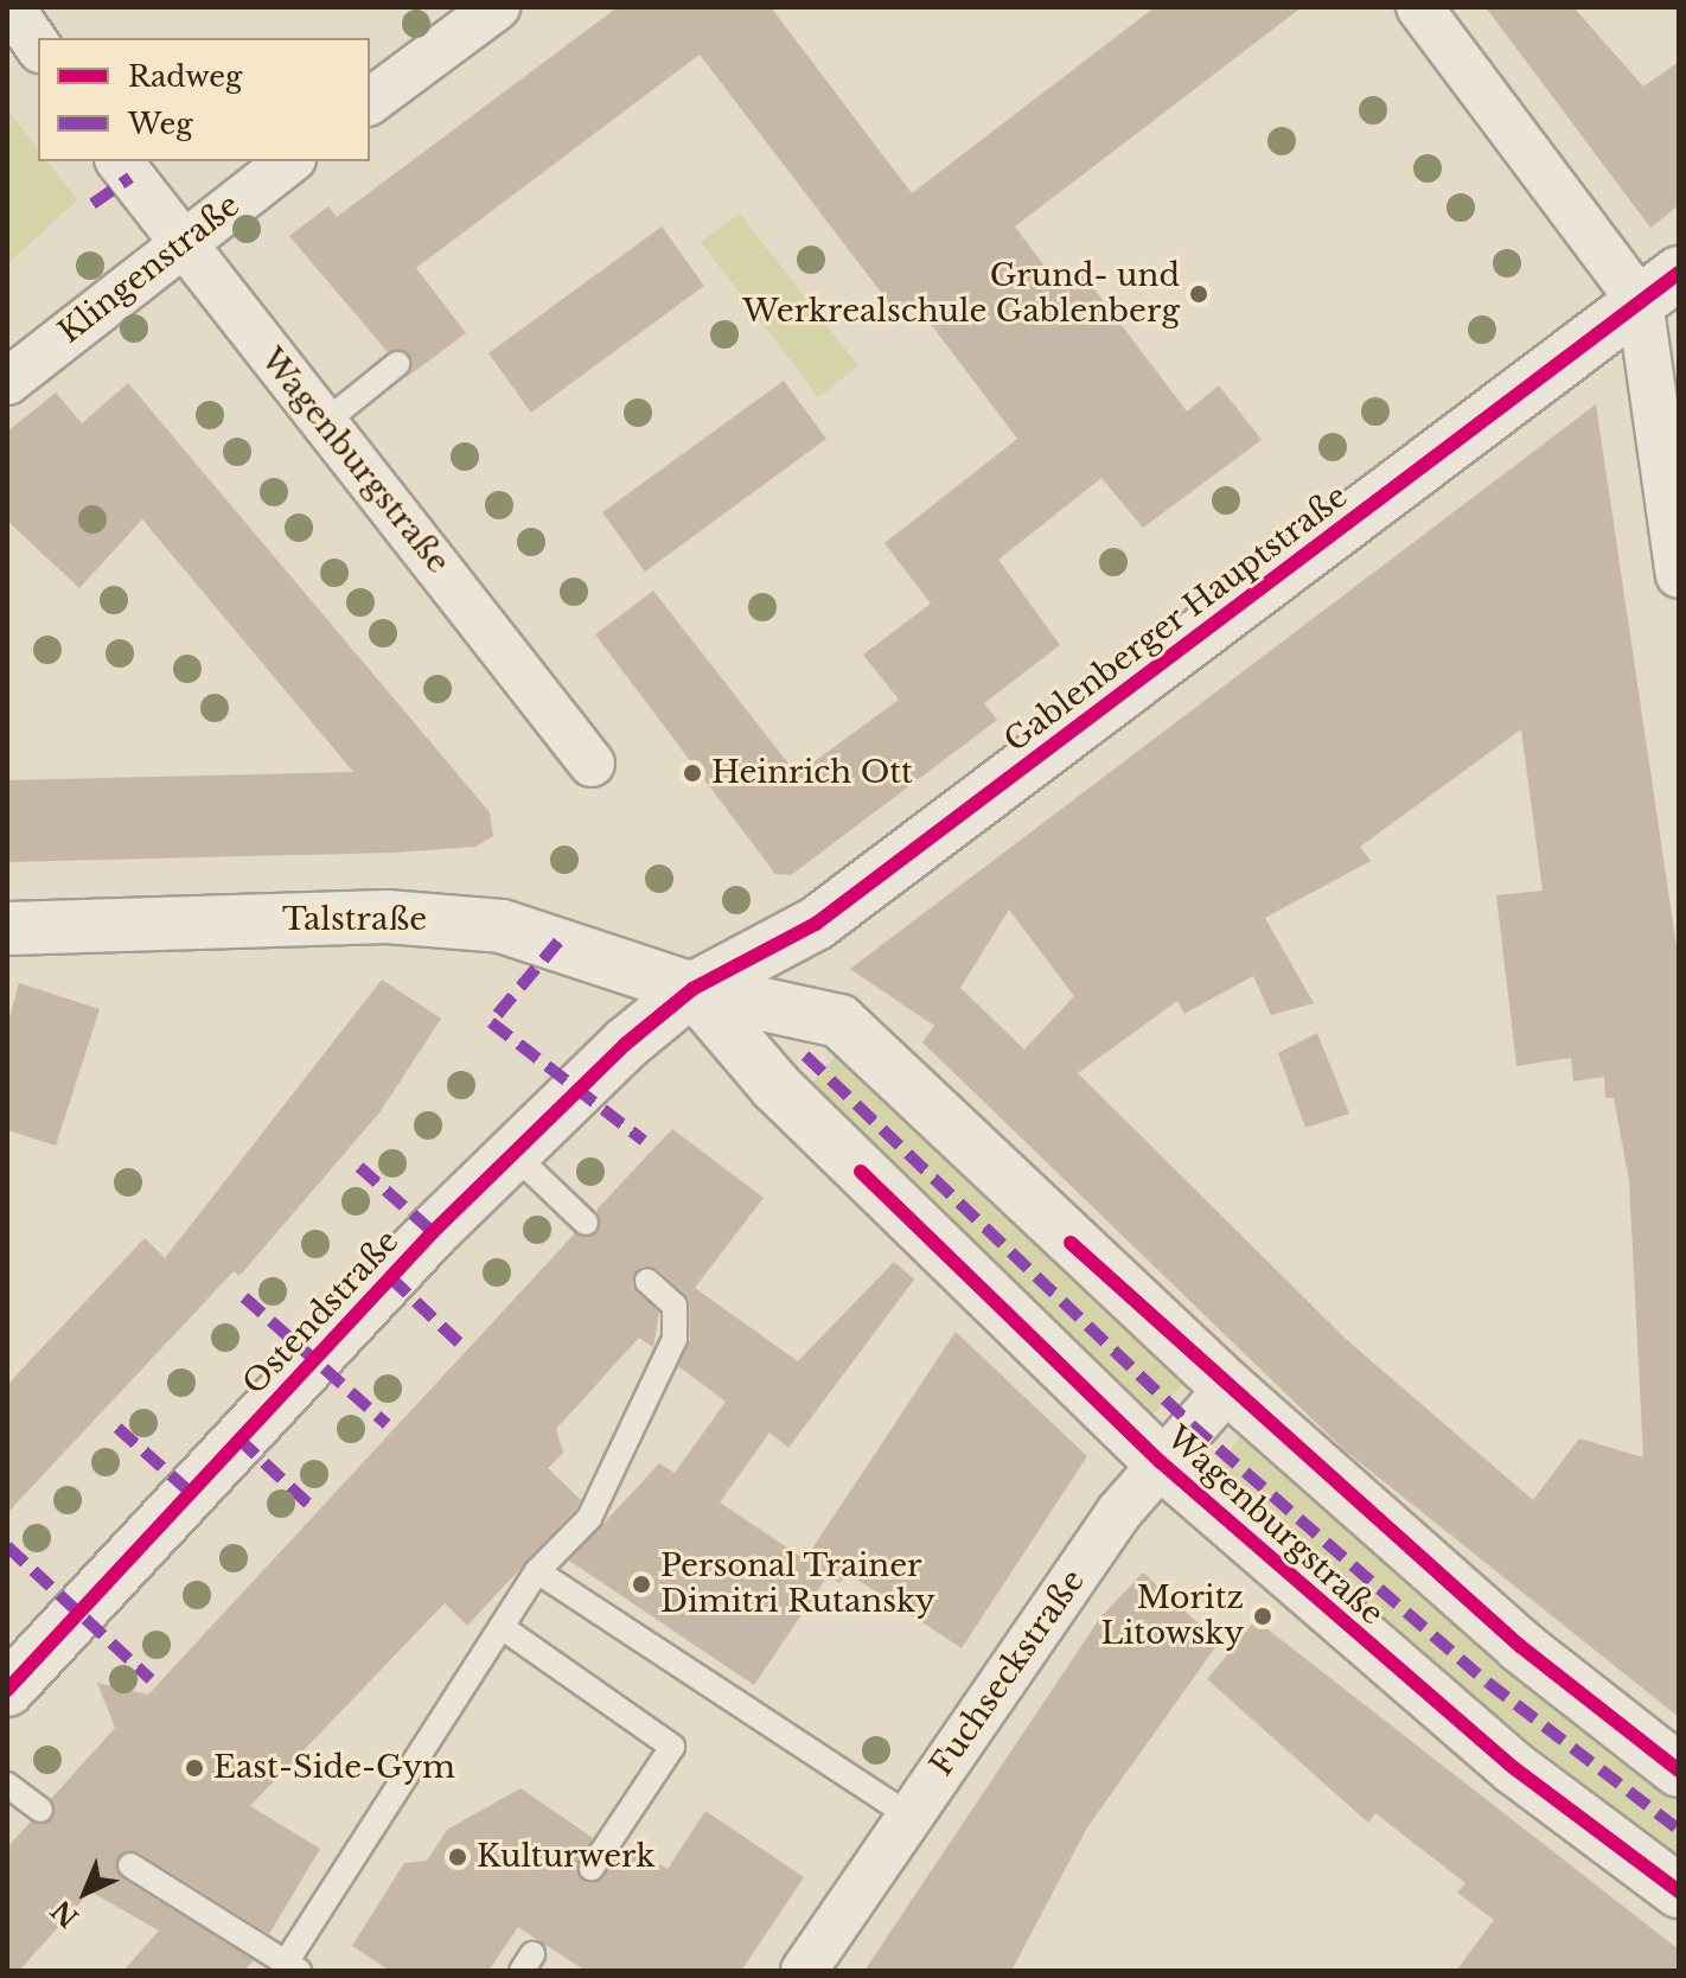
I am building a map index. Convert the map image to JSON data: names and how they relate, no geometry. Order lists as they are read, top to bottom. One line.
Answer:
{"streets":{"main road":["Wagenburgstraße","Gablenberger Hauptstraße","Talstraße","Ostendstraße"],"street":["Klingenstraße","Fuchseckstraße"]},"crossings":[["Klingenstraße","Wagenburgstraße"],["Wagenburgstraße","Gablenberger Hauptstraße"],["Wagenburgstraße","Talstraße"],["Wagenburgstraße","Ostendstraße"],["Wagenburgstraße","Fuchseckstraße"],["Gablenberger Hauptstraße","Talstraße"],["Gablenberger Hauptstraße","Ostendstraße"],["Talstraße","Ostendstraße"]],"places":["Grund- und Werkrealschule Gablenberg","Heinrich Ott","Personal Trainer Dimitri Rutansky","Moritz Litowsky","East-Side-Gym","Kulturwerk"],"legend":["Radweg","Weg"],"north":"bottom left"}
